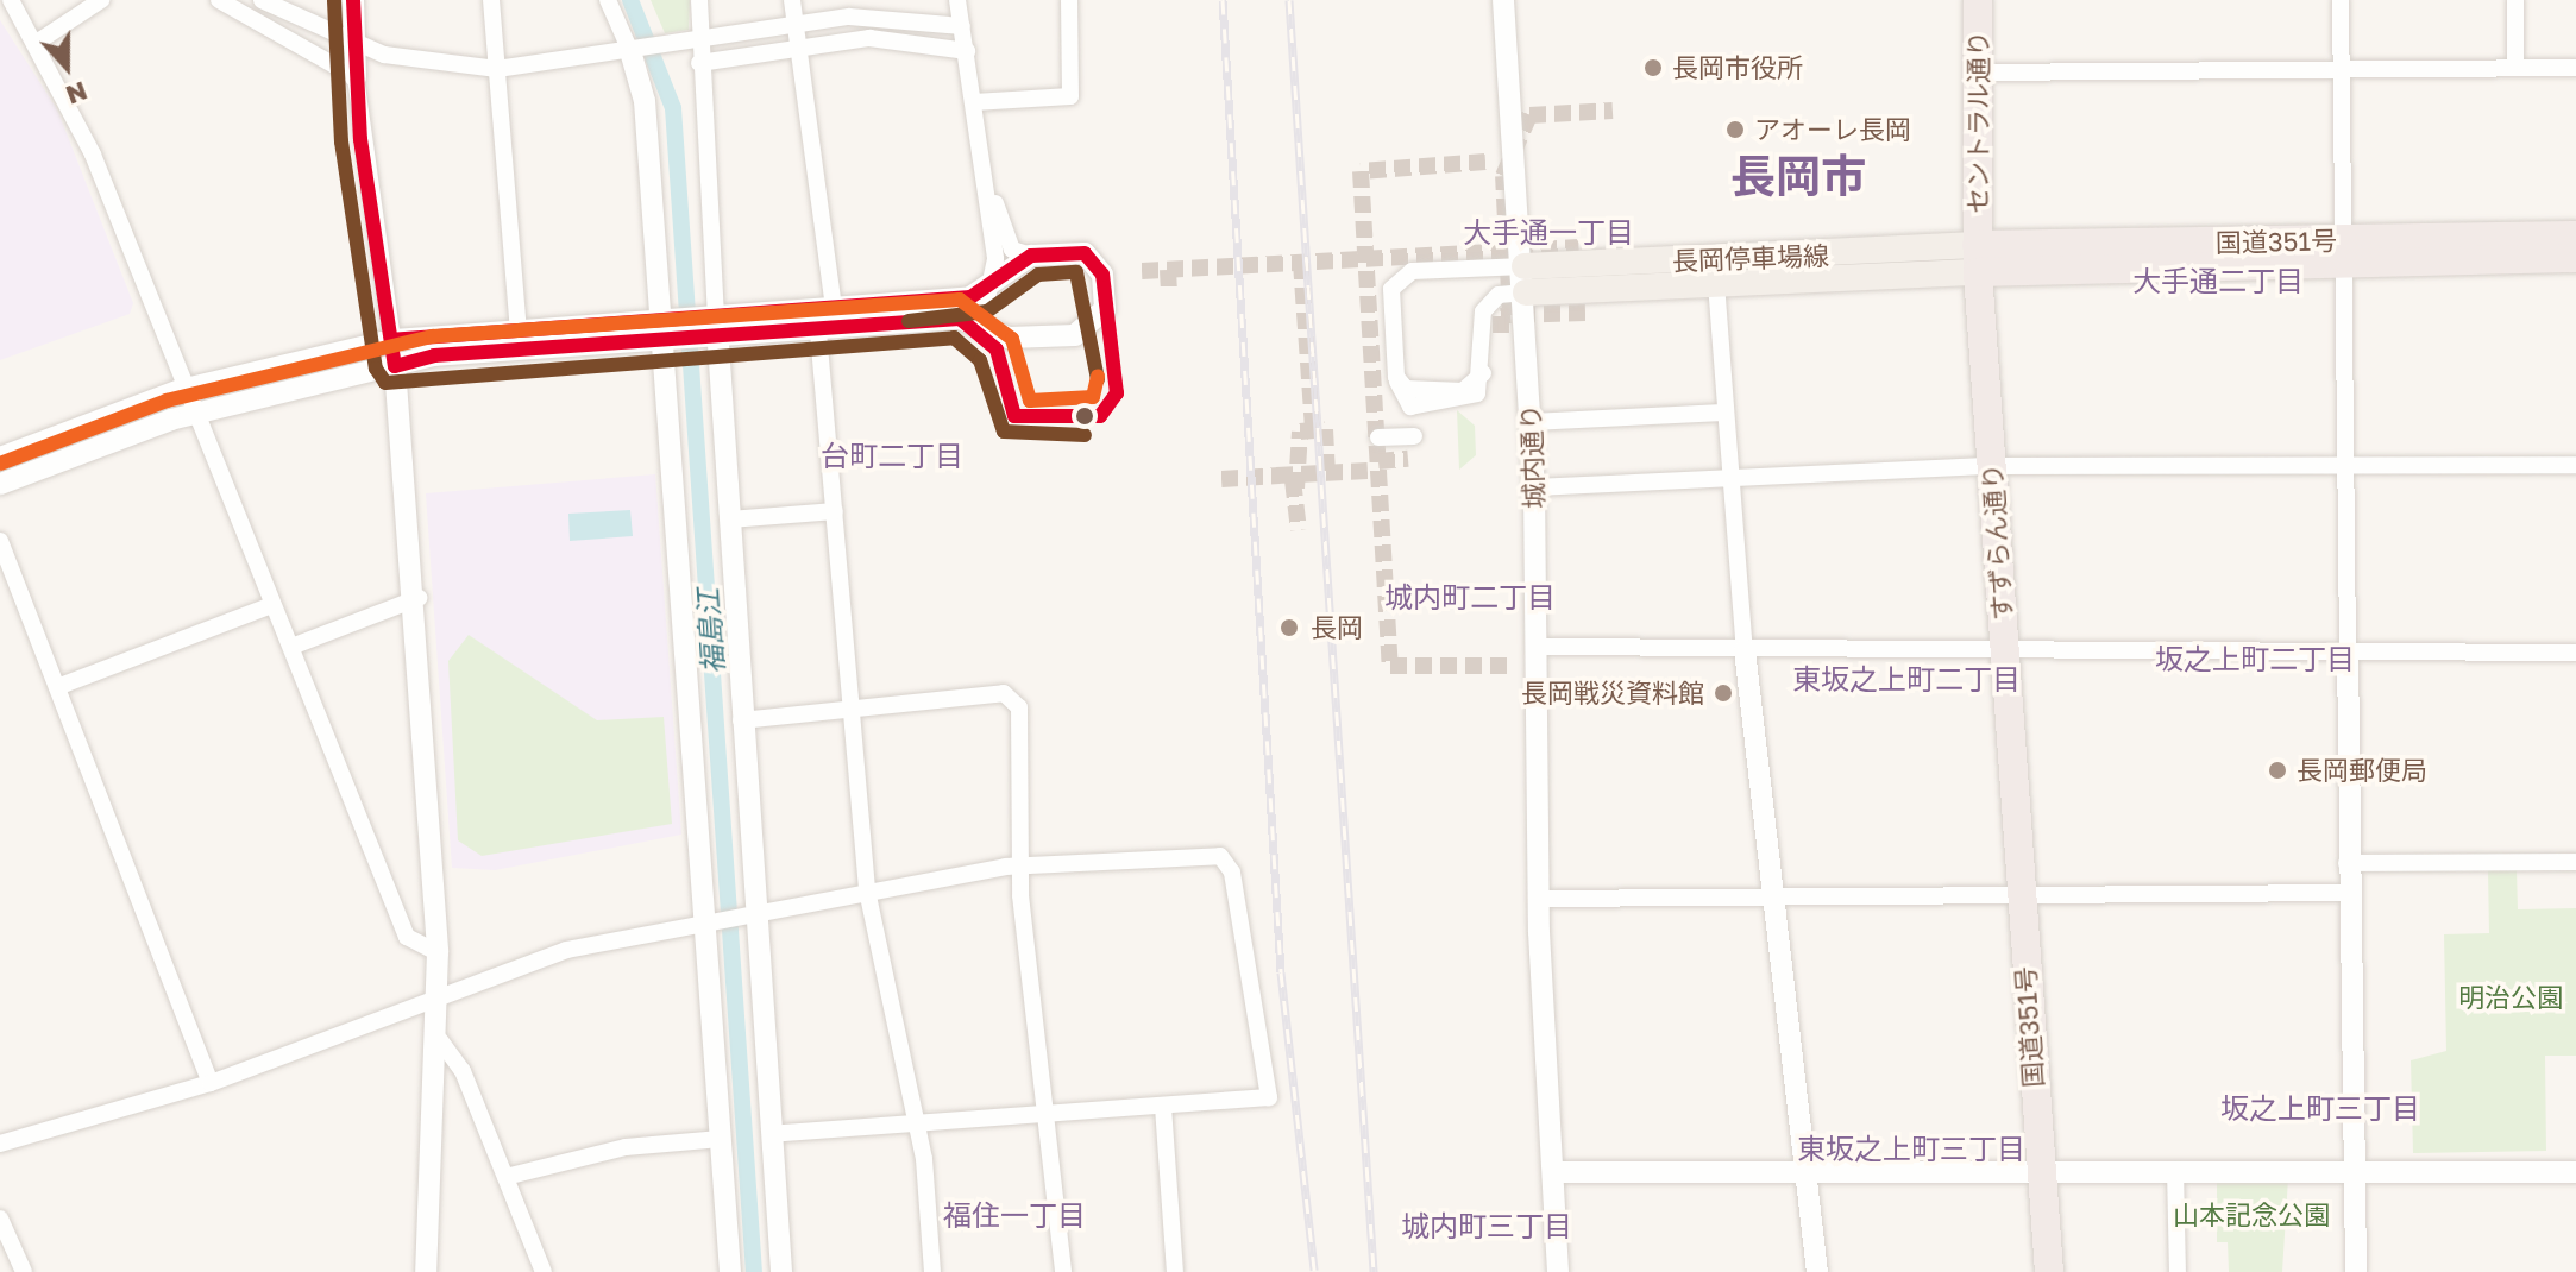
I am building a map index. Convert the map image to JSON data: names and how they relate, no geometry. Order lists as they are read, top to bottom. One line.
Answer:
{"streets":{"highway":["セントラル通り","国道351号","すずらん通り"],"main road":["長岡停車場線"],"street":["城内通り"]},"crossings":[["セントラル通り","国道351号"],["セントラル通り","長岡停車場線"],["セントラル通り","すずらん通り"],["国道351号","長岡停車場線"],["国道351号","すずらん通り"],["長岡停車場線","城内通り"],["長岡停車場線","すずらん通り"]],"districts":["長岡市","大手通一丁目","大手通二丁目","台町二丁目","城内町二丁目","坂之上町二丁目","東坂之上町二丁目","坂之上町三丁目","東坂之上町三丁目","福住一丁目","城内町三丁目"],"water":["福島江"],"parks":["明治公園","山本記念公園"],"places":["長岡市役所","アオーレ長岡","長岡","長岡戦災資料館","長岡郵便局"],"north":"bottom"}
